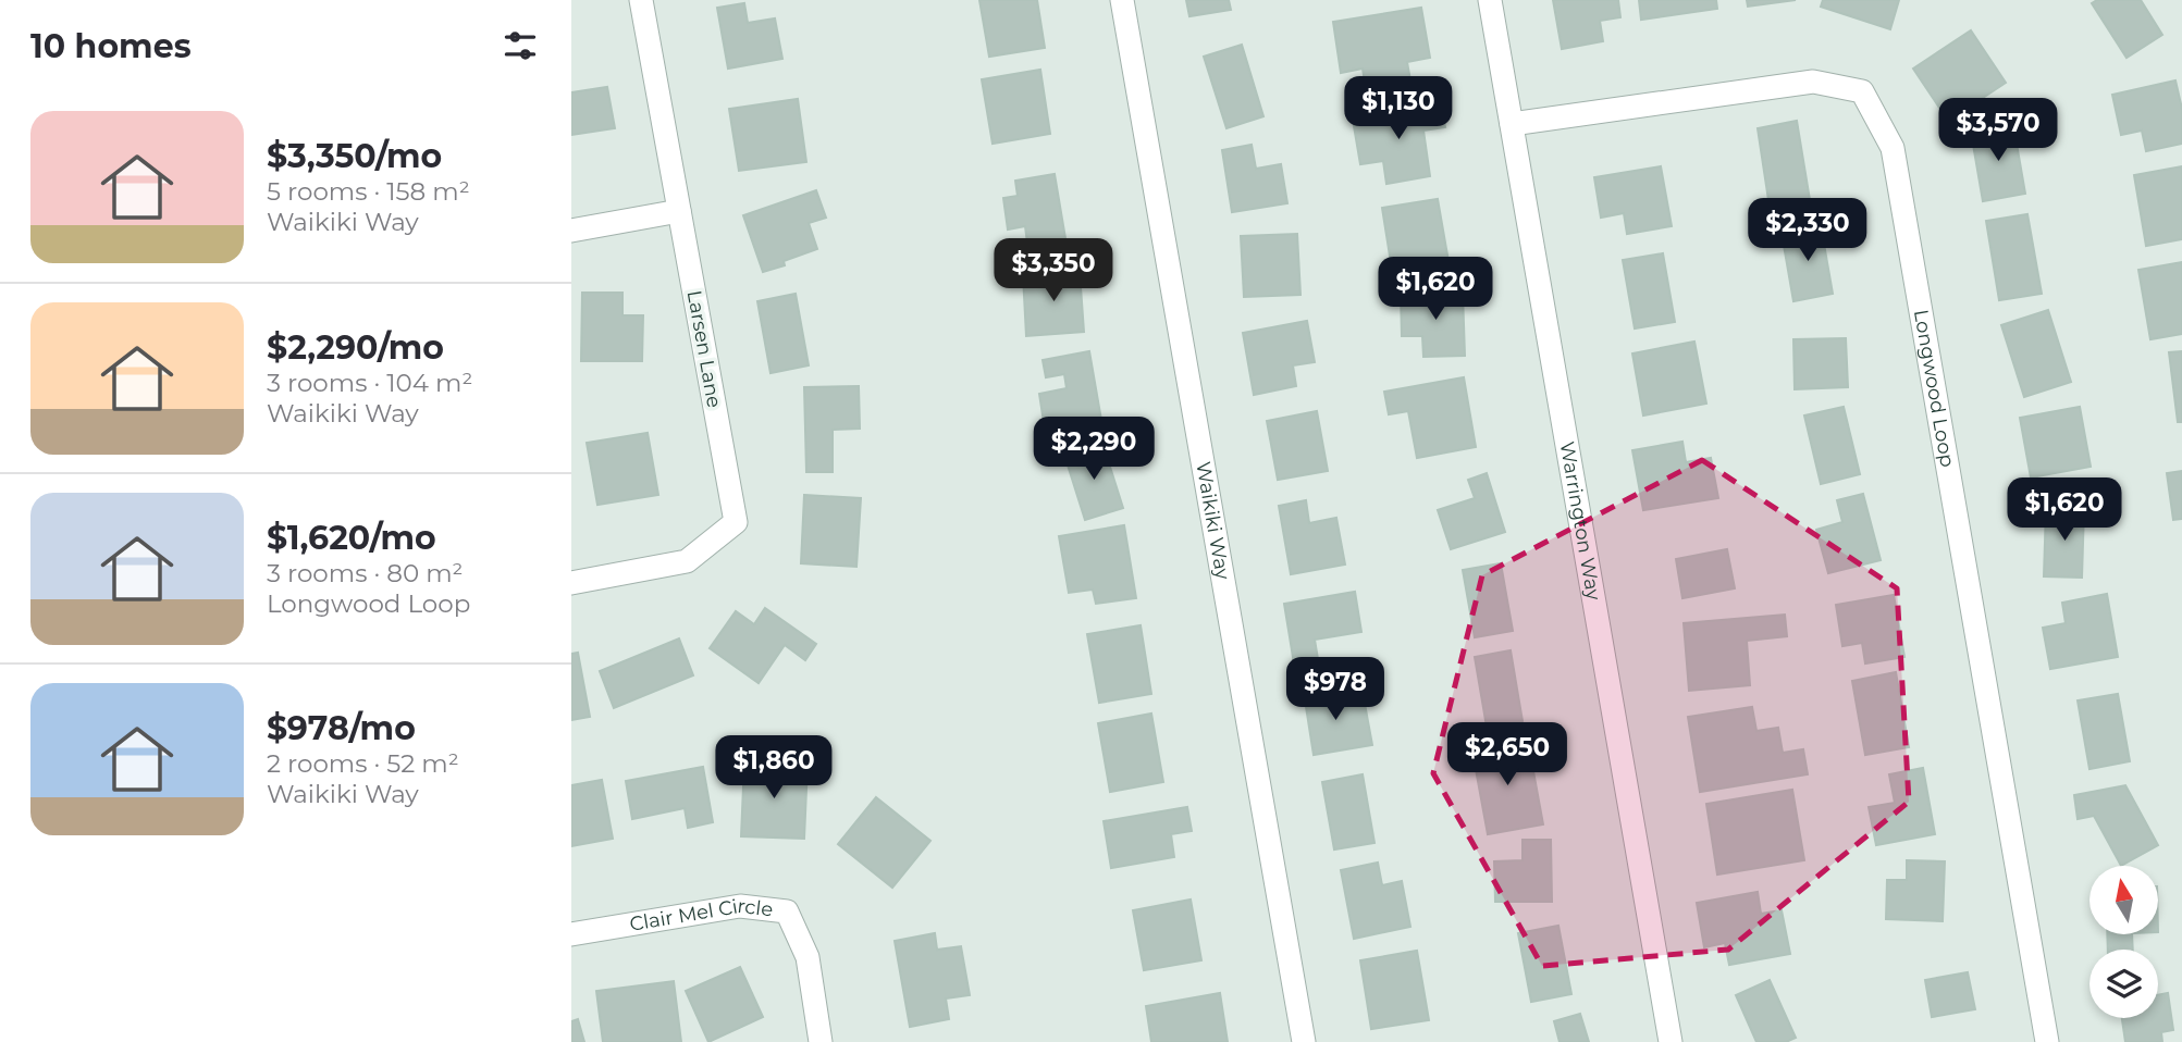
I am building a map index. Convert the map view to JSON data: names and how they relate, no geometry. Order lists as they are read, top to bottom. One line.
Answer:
{"streets":{"street":["Larsen Lane","Longwood Loop","Waikiki Way","Warrington Way","Clair Mel Circle"]},"crossings":[["Longwood Loop","Warrington Way"]],"north":"top","page":{"heading":"10 homes","price":["$1,130","$3,570","$2,330","$3,350","$1,620","$2,290","$1,620","$978","$2,650","$1,860"],"list":[{"name":"$3,350/mo","note":"5 rooms · 158 m² · Waikiki Way"},{"name":"$2,290/mo","note":"3 rooms · 104 m² · Waikiki Way"},{"name":"$1,620/mo","note":"3 rooms · 80 m² · Longwood Loop"},{"name":"$978/mo","note":"2 rooms · 52 m² · Waikiki Way"}]}}
